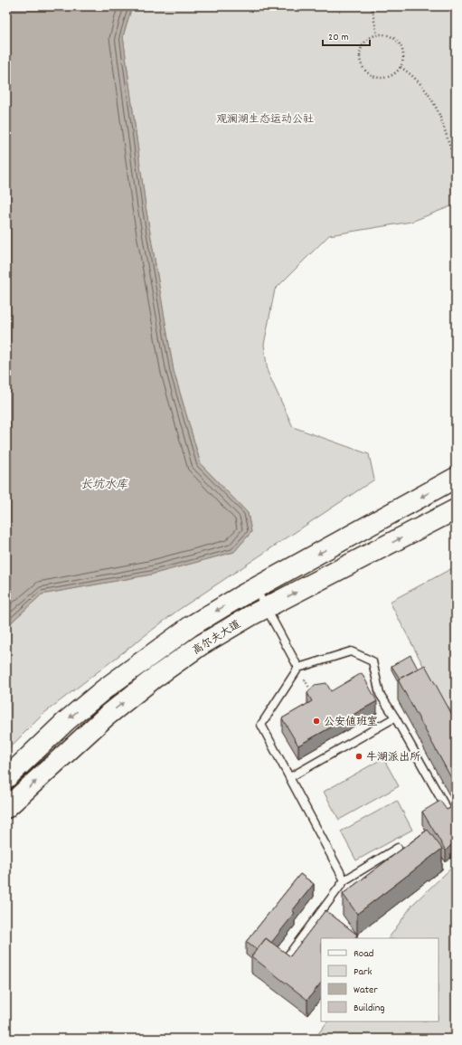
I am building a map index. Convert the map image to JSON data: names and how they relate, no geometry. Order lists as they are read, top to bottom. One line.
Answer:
{"streets":{"main road":["高尔夫大道"]},"water":["长坑水库"],"parks":["观澜湖生态运动公社"],"places":["公安值班室","牛湖派出所"],"legend":["Road","Park","Water","Building"],"scale_bar":"20 m"}
